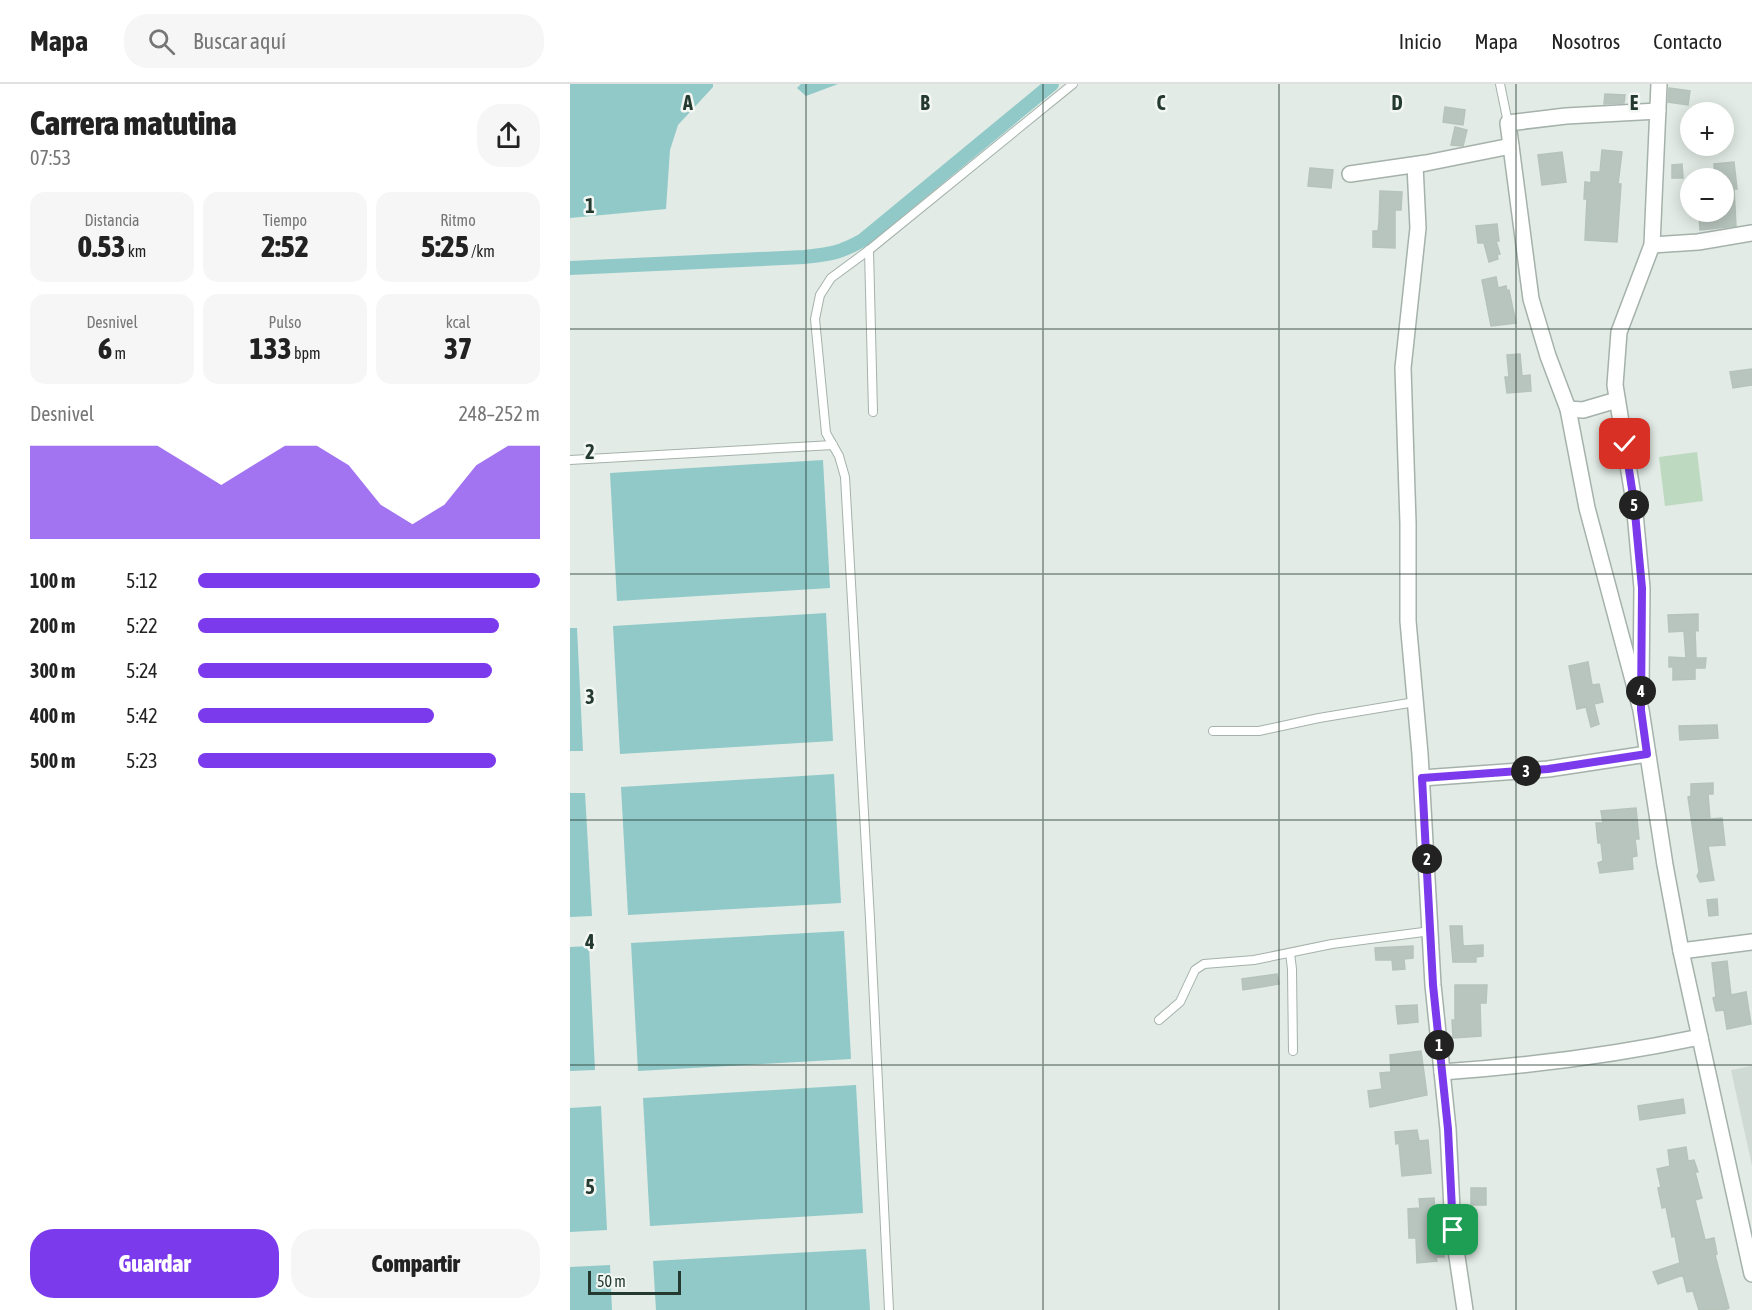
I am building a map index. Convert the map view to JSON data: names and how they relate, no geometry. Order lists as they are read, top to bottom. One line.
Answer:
{"scale_bar":"50 m","page":{"header":"Mapa","search":"Buscar aquí","nav":["Inicio","Mapa","Nosotros","Contacto"],"heading":["Carrera matutina","07:53"],"map_buttons":["+","−"],"stats":[["Distancia","0.53 km"],["Tiempo","2:52"],["Ritmo","5:25 /km"],["Desnivel","6 m"],["Pulso","133 bpm"],["kcal","37"]],"chart":["Desnivel","248–252 m"],"pins":["5","4","3","2","1"],"list":[{"name":"100 m","note":"5:12"},{"name":"200 m","note":"5:22"},{"name":"300 m","note":"5:24"},{"name":"400 m","note":"5:42"},{"name":"500 m","note":"5:23"}],"buttons":["Guardar","Compartir"],"scale":"50 m"},"grid":{"columns":["A","B","C","D","E"],"rows":["1","2","3","4","5"]}}
